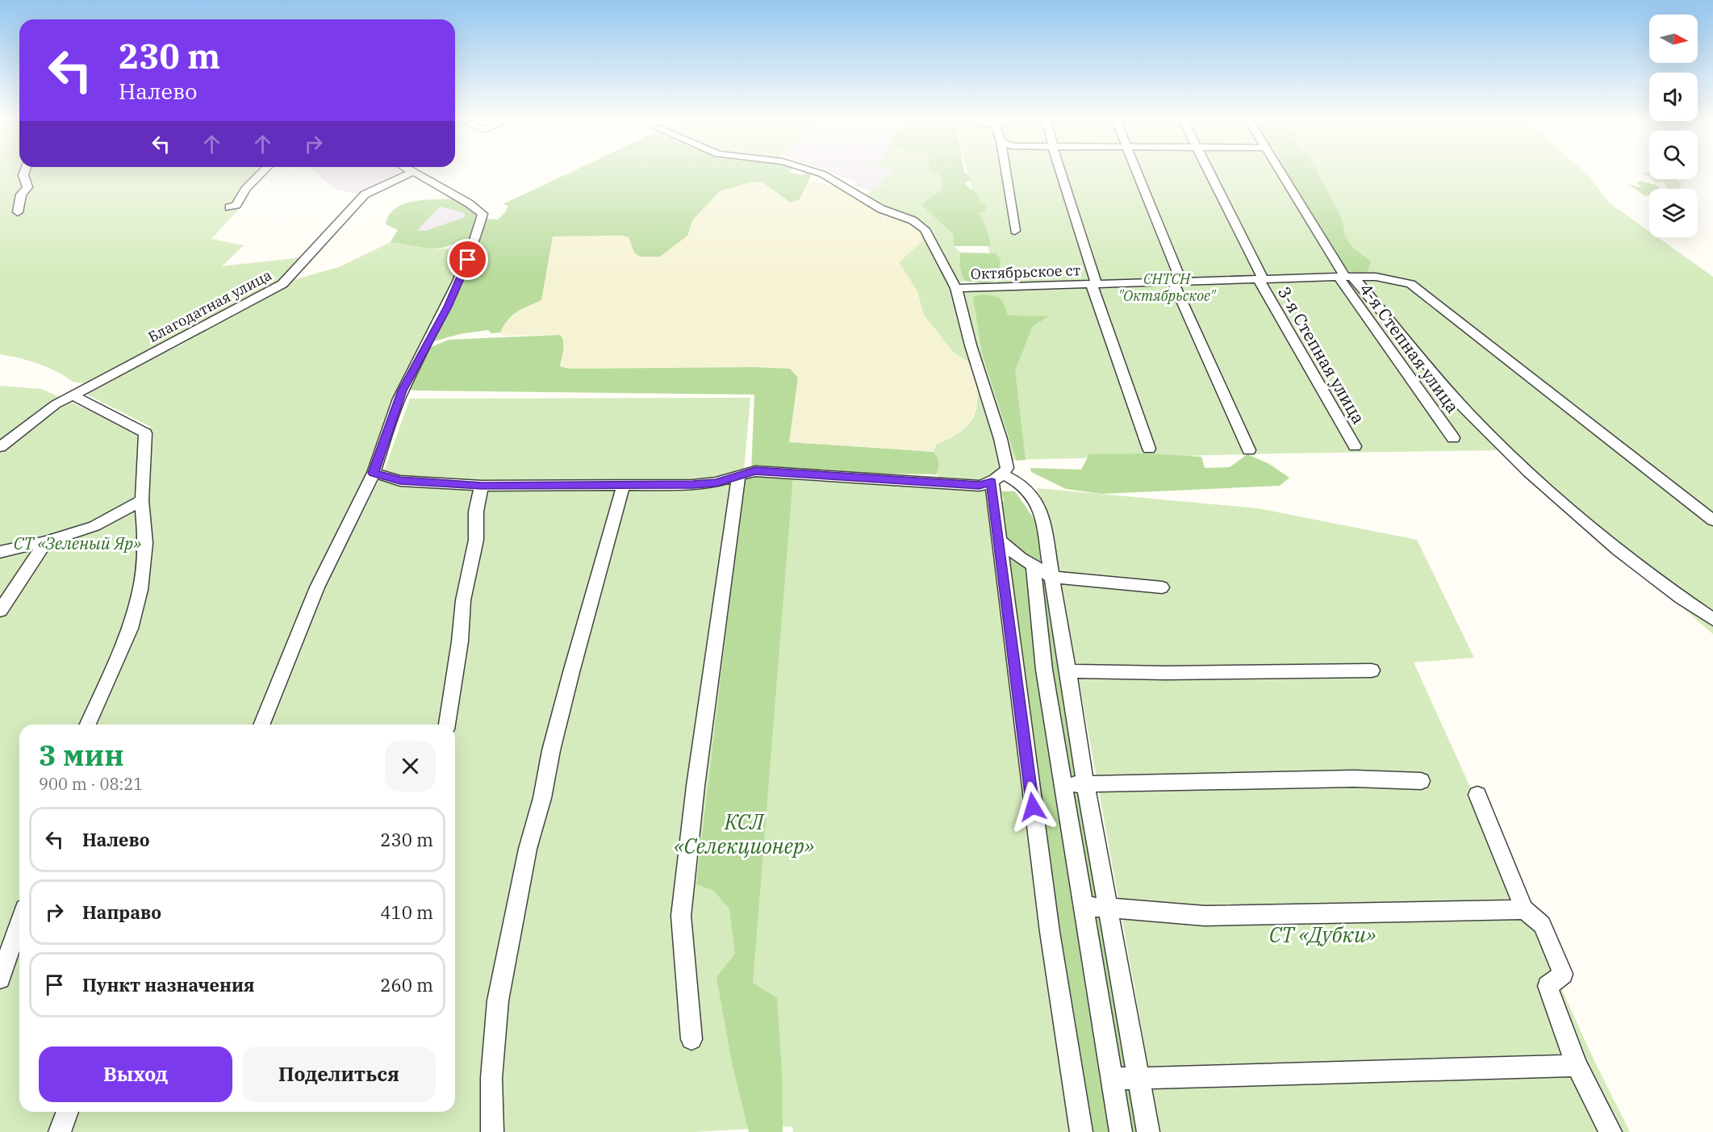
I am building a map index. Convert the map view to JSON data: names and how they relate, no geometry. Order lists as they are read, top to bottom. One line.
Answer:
{"streets":{"street":["Октябрьское ст","Благодатная улица","4-я Степная улица","3-я Степная улица"]},"crossings":[["Октябрьское ст","4-я Степная улица"],["Октябрьское ст","3-я Степная улица"]],"parks":["СНТСН \"Октябрьское\"","СТ «Зеленый Яр»","КСЛ «Селекционер»","СТ «Дубки»"],"north":"right","page":{"turn":["230 m","Налево"],"heading":["3 мин","900 m · 08:21"],"list":[{"name":"Налево","value":"230 m"},{"name":"Направо","value":"410 m"},{"name":"Пункт назначения","value":"260 m"}],"buttons":["Выход","Поделиться"]}}
